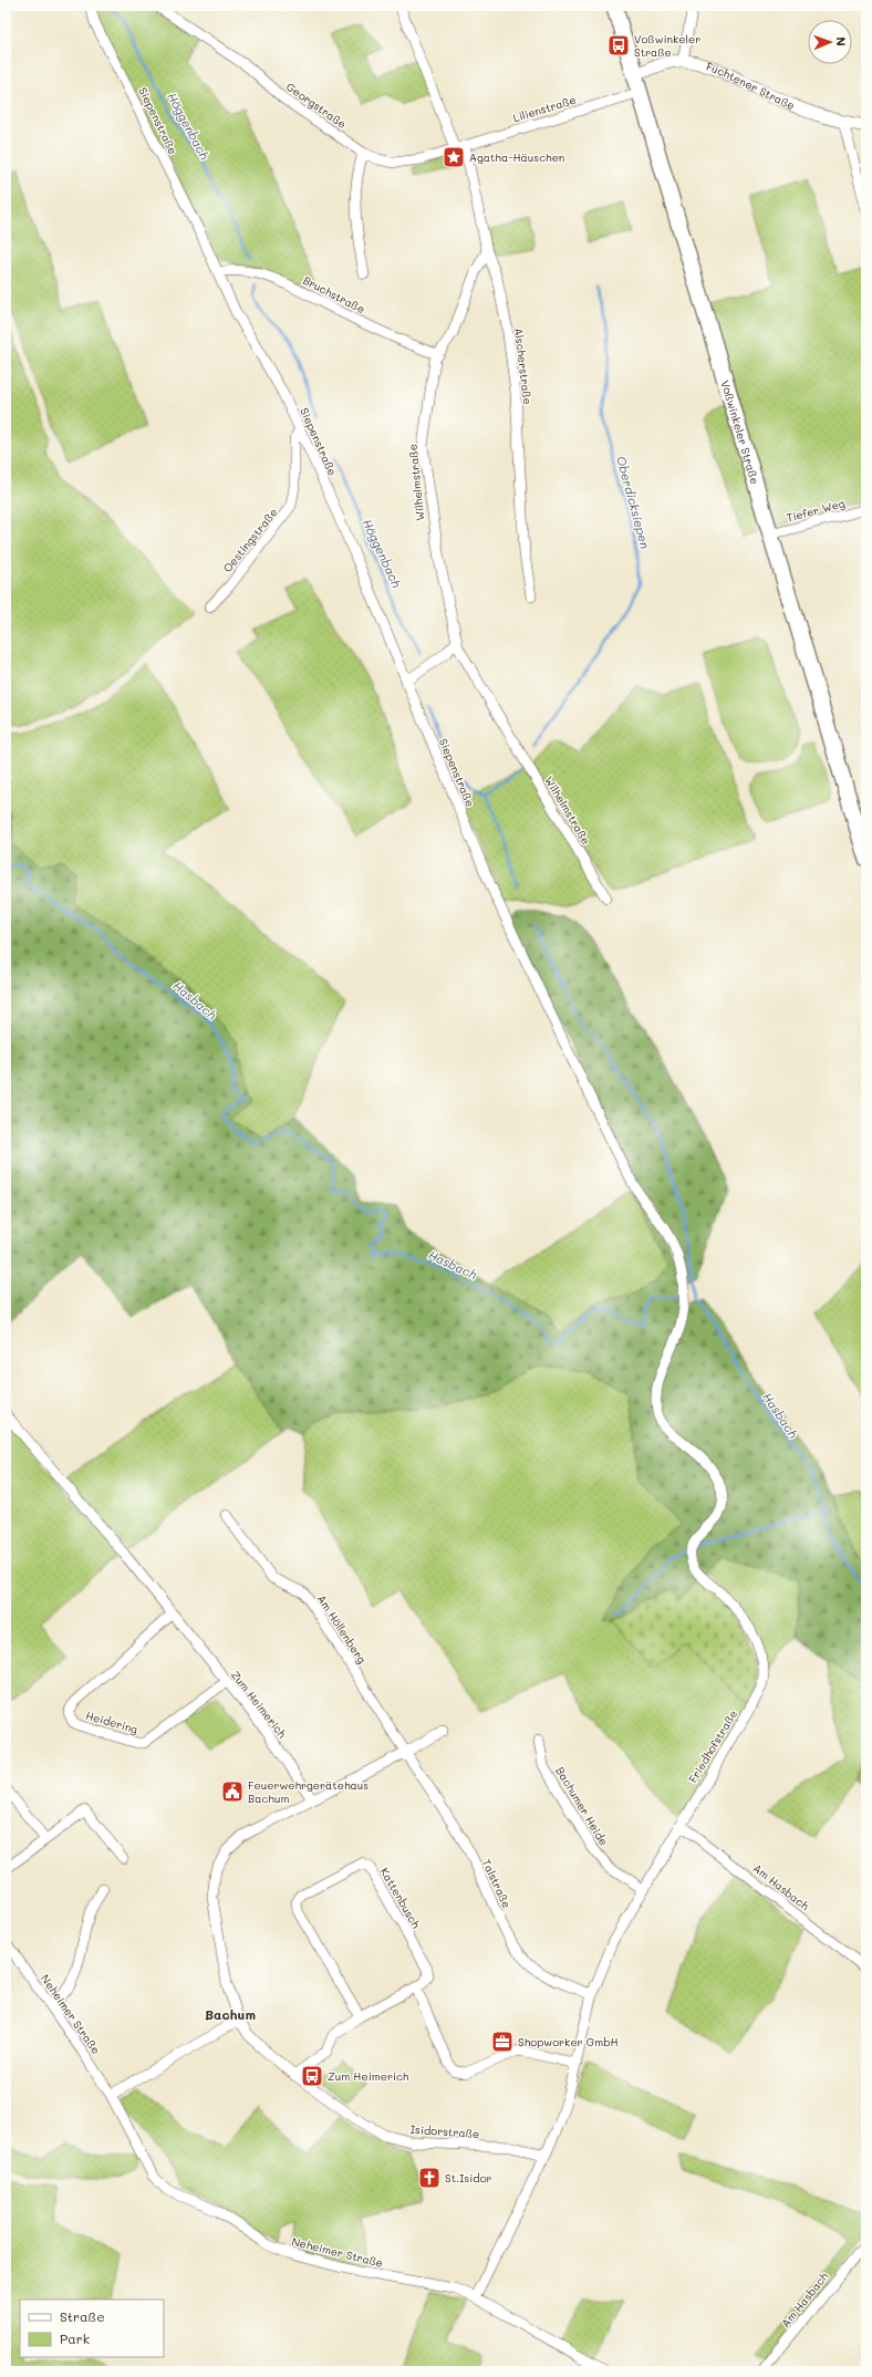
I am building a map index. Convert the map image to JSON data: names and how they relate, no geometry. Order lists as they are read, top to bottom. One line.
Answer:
{"streets":{"main road":["Voßwinkeler Straße"],"street":["Füchtener Straße","Georgstraße","Lilienstraße","Siepenstraße","Bruchstraße","Alscherstraße","Wilhelmstraße","Tiefer Weg","Oestingstraße","Am Höllenberg","Zum Heimerich","Heidering","Friedhofstraße","Bachumer Heide","Talstraße","Am Hasbach","Kattenbusch","Neheimer Straße","Isidorstraße"]},"crossings":[["Füchtener Straße","Voßwinkeler Straße"],["Georgstraße","Lilienstraße"],["Georgstraße","Alscherstraße"],["Lilienstraße","Alscherstraße"],["Lilienstraße","Voßwinkeler Straße"],["Siepenstraße","Bruchstraße"],["Siepenstraße","Oestingstraße"],["Siepenstraße","Friedhofstraße"],["Bruchstraße","Wilhelmstraße"],["Alscherstraße","Wilhelmstraße"],["Voßwinkeler Straße","Tiefer Weg"],["Am Höllenberg","Talstraße"],["Zum Heimerich","Heidering"],["Friedhofstraße","Bachumer Heide"],["Friedhofstraße","Talstraße"],["Friedhofstraße","Am Hasbach"],["Friedhofstraße","Isidorstraße"],["Kattenbusch","Isidorstraße"]],"districts":["Bachum"],"water":["Höggenbach","Oberdicksiepen","Hasbach"],"places":{"bus stop":["Voßwinkeler Straße","Zum Heimerich"],"place":["Agatha-Häuschen"],"public building":["Feuerwehrgerätehaus Bachum"],"office":["Shopworker GmbH"],"church":["St.Isidor"]},"legend":["Straße","Park"],"north":"right"}
